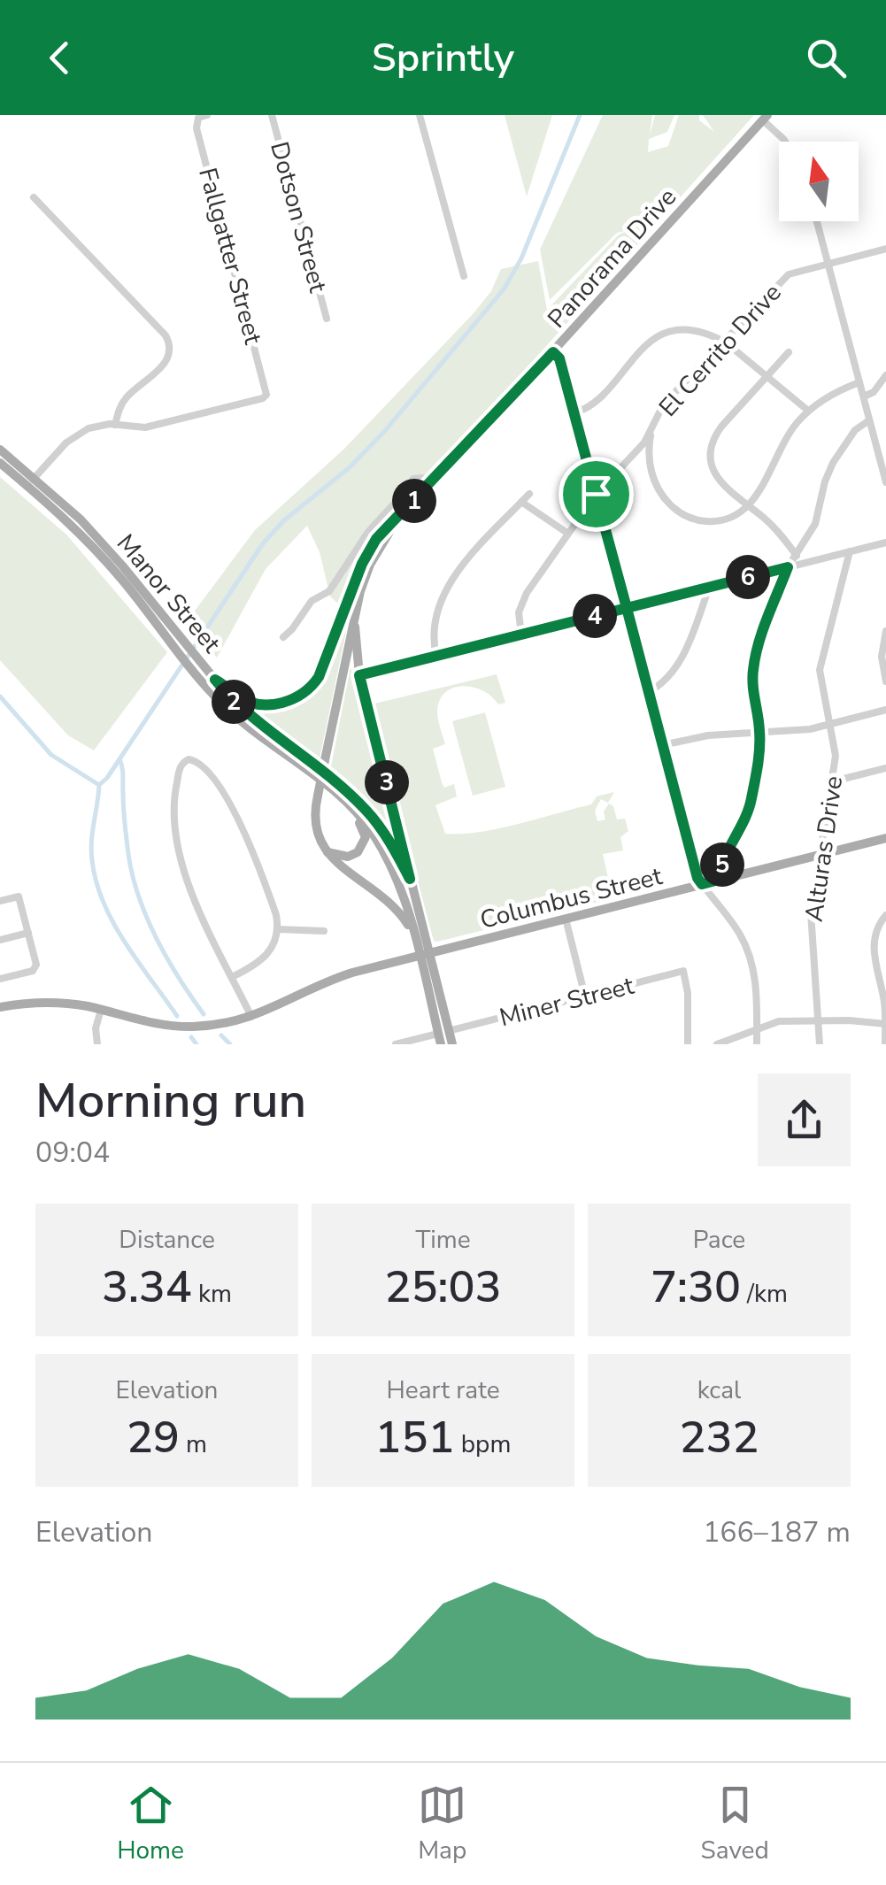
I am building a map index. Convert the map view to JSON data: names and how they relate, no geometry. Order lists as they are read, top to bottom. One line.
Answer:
{"streets":{"main road":["Panorama Drive","Manor Street","Columbus Street"],"street":["Dotson Street","Fallgatter Street","El Cerrito Drive","Alturas Drive","Miner Street"]},"crossings":[["Manor Street","Columbus Street"],["Alturas Drive","Columbus Street"]],"north":"top","page":{"header":"Sprintly","pins":["1","6","4","2","3","5"],"heading":["Morning run","09:04"],"stats":[["Distance","3.34 km"],["Time","25:03"],["Pace","7:30 /km"],["Elevation","29 m"],["Heart rate","151 bpm"],["kcal","232"]],"chart":["Elevation","166–187 m"],"tabs":["Home","Map","Saved"]}}
